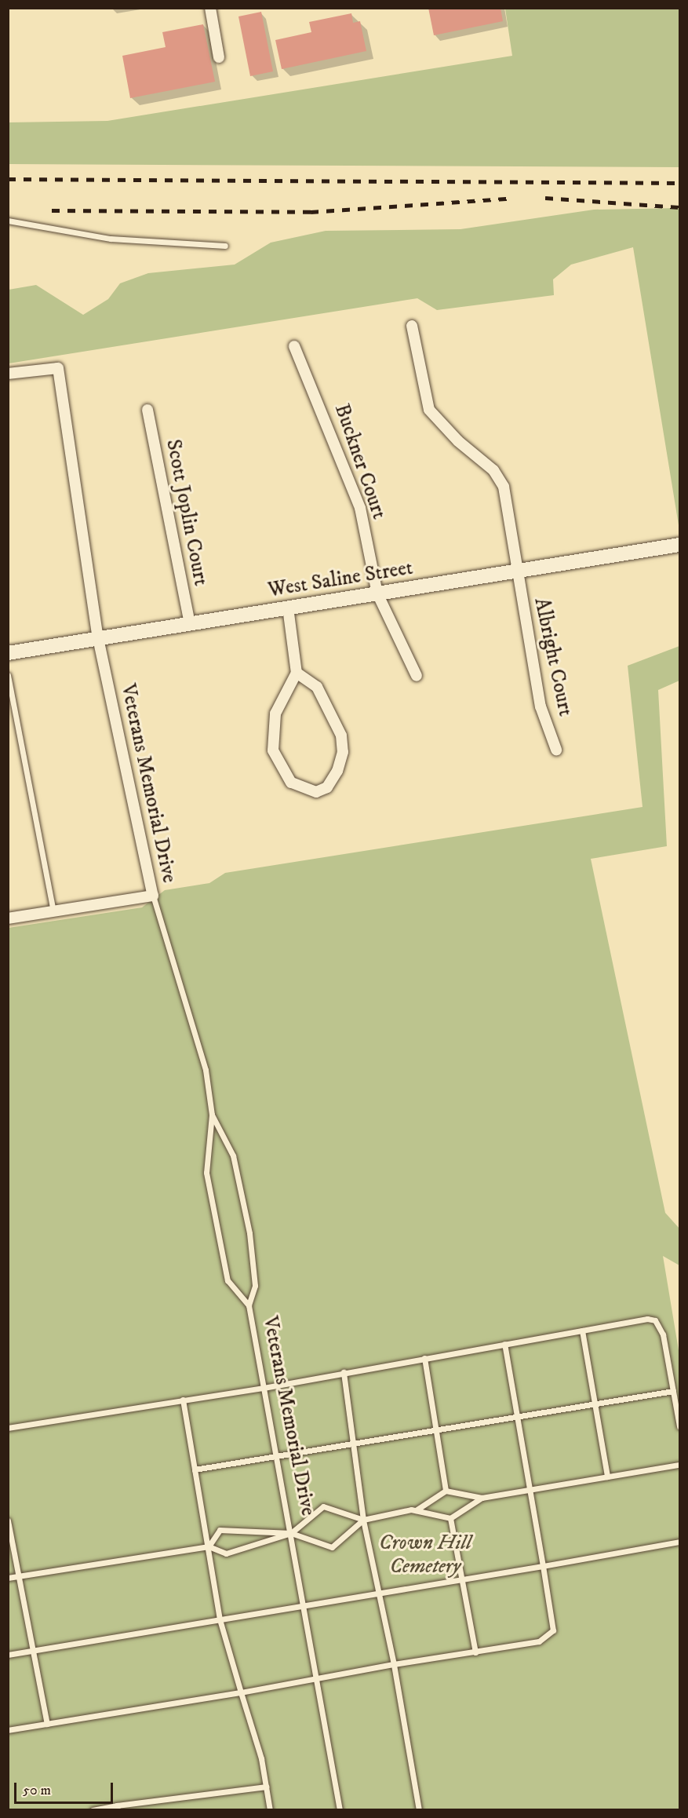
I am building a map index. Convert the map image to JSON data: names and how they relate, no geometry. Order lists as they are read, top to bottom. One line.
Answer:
{"streets":{"street":["Buckner Court","Scott Joplin Court","West Saline Street","Albright Court","Veterans Memorial Drive"]},"crossings":[["Buckner Court","West Saline Street"],["Scott Joplin Court","West Saline Street"],["West Saline Street","Albright Court"],["West Saline Street","Veterans Memorial Drive"]],"parks":["Crown Hill Cemetery"],"scale_bar":"50 m"}
